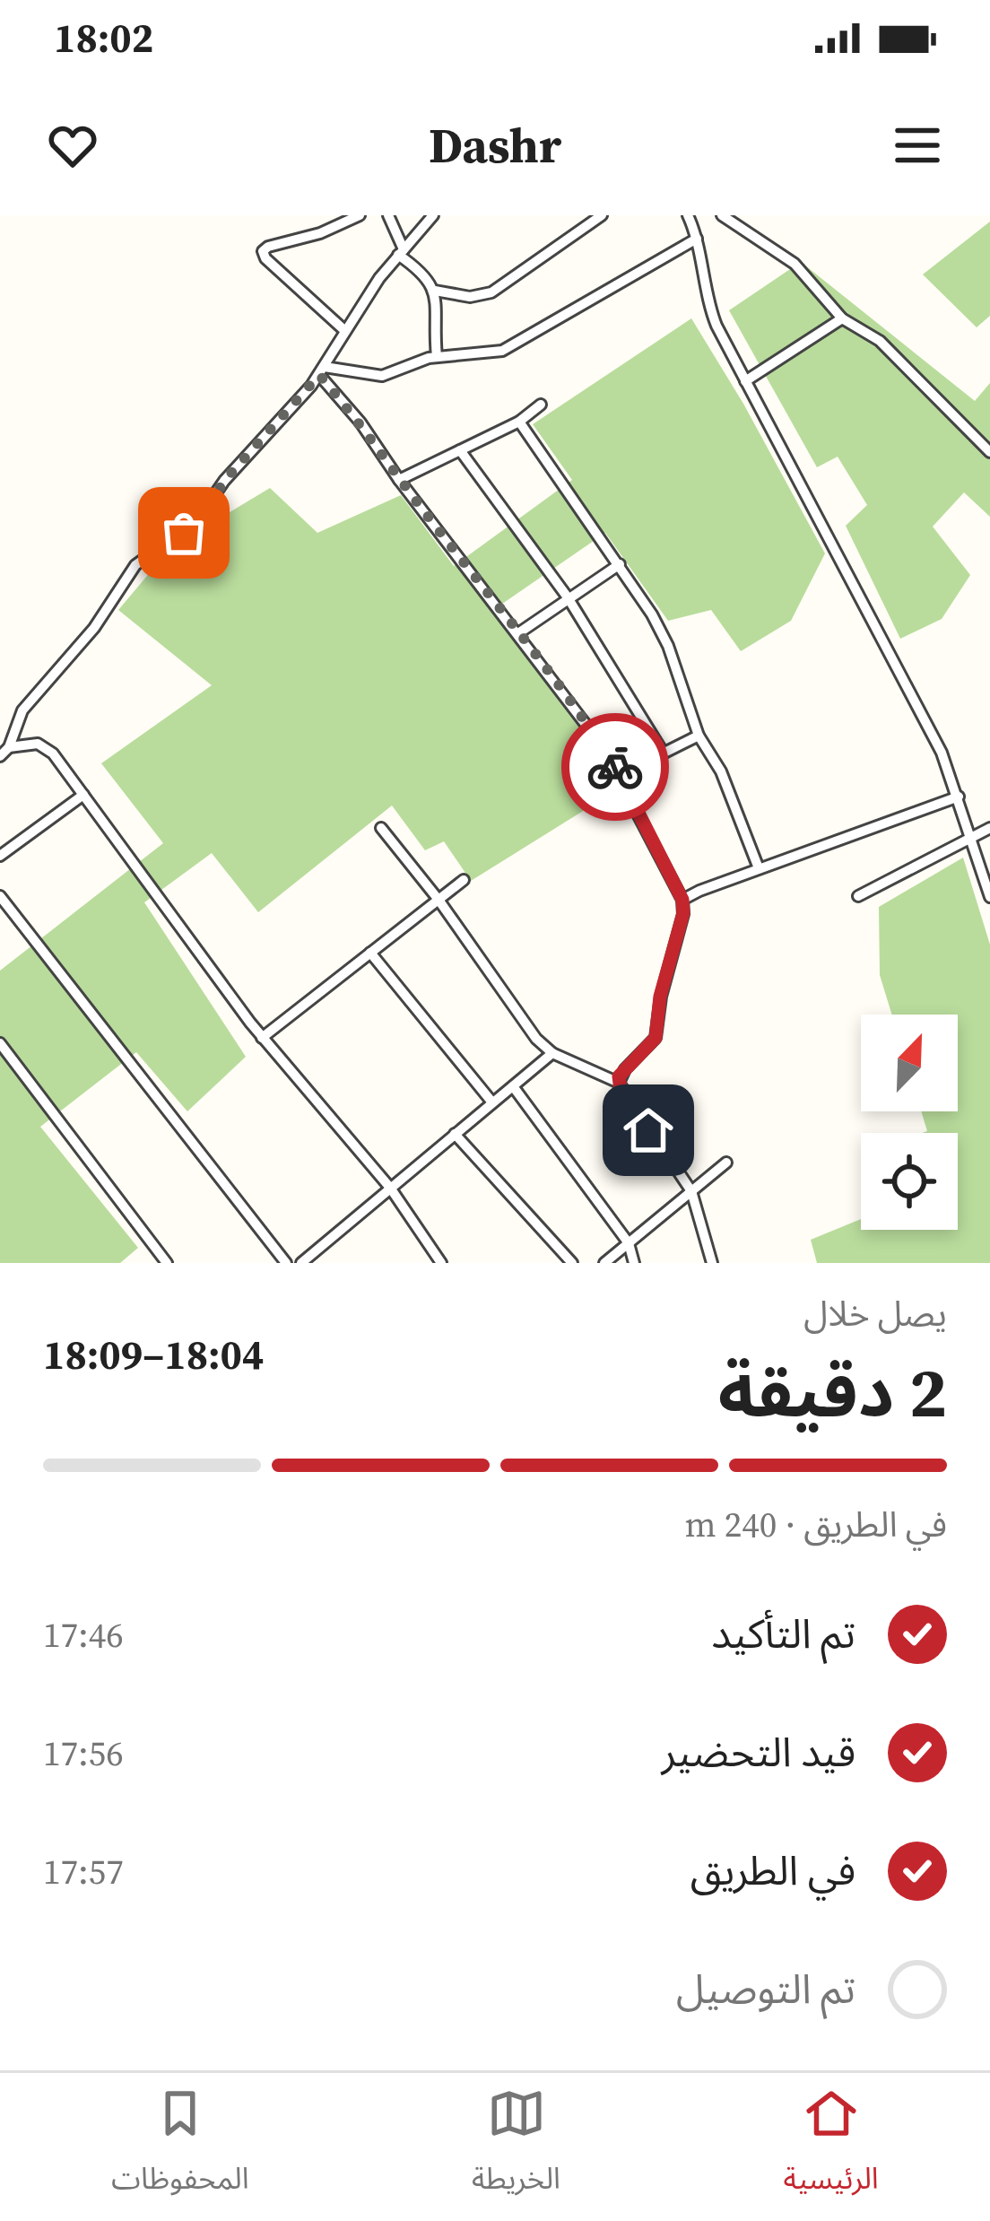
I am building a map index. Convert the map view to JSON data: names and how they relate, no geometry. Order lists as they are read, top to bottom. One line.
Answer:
{"north":"top right","page":{"status":"18:02","header":"Dashr","heading":["2 دقيقة","يصل خلال","18:04–18:09"],"bar":"في الطريق · 240 m","list":[["تم التأكيد","17:46"],["قيد التحضير","17:56"],["في الطريق","17:57"],"تم التوصيل"],"tabs":["الرئيسية","الخريطة","المحفوظات"]}}
